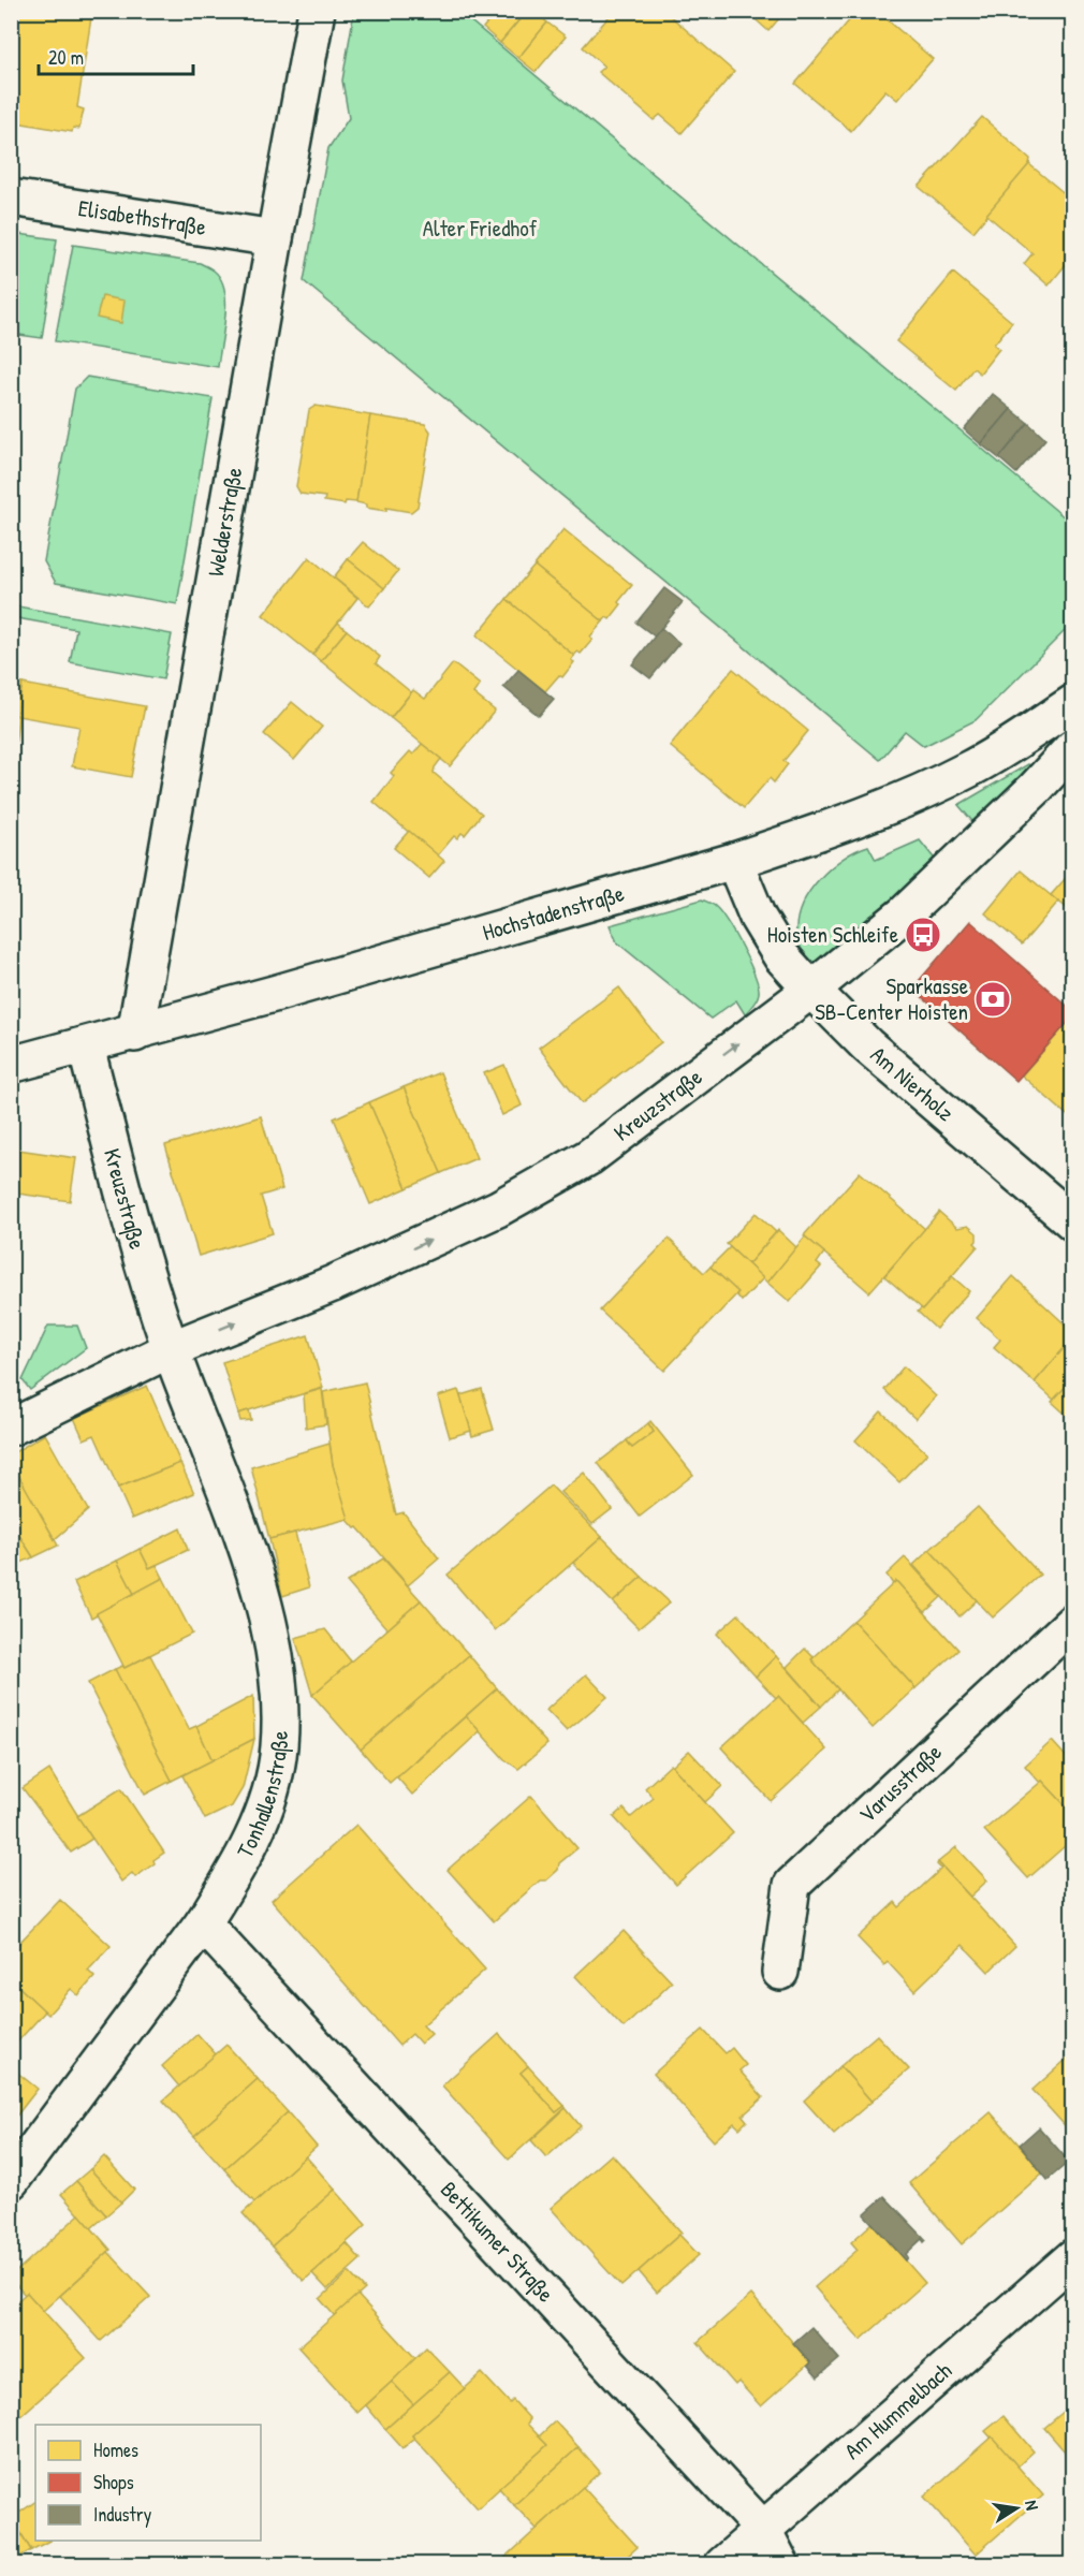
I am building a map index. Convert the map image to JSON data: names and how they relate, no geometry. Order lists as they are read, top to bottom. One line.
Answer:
{"streets":{"street":["Elisabethstraße","Welderstraße","Hochstadenstraße","Am Nierholz","Kreuzstraße","Varusstraße","Tonhallenstraße","Bettikumer Straße","Am Hummelbach"]},"crossings":[["Elisabethstraße","Welderstraße"],["Welderstraße","Hochstadenstraße"],["Hochstadenstraße","Am Nierholz"],["Hochstadenstraße","Kreuzstraße"],["Am Nierholz","Kreuzstraße"],["Kreuzstraße","Tonhallenstraße"],["Tonhallenstraße","Bettikumer Straße"],["Bettikumer Straße","Am Hummelbach"]],"one_way":["Kreuzstraße"],"parks":["Alter Friedhof"],"places":{"bus stop":["Hoisten Schleife"],"bank":["Sparkasse SB-Center Hoisten"]},"legend":["Homes","Shops","Industry"],"scale_bar":"20 m","north":"right"}
